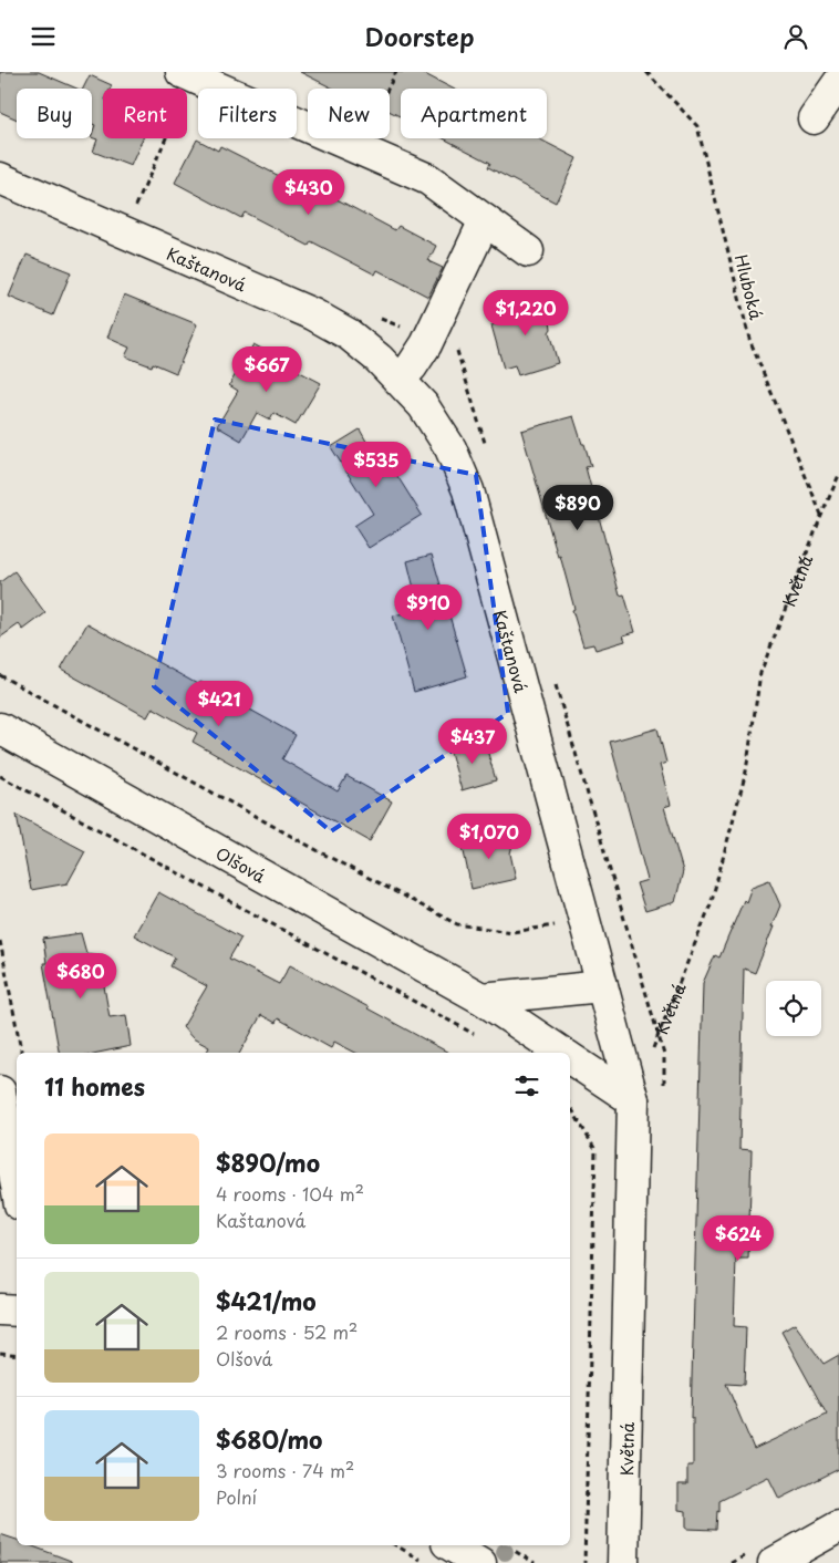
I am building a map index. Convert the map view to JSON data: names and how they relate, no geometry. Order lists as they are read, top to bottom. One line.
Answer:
{"streets":{"street":["Kaštanová","Květná","Olšová"],"path":["Hluboká"]},"crossings":[["Kaštanová","Květná"],["Kaštanová","Olšová"],["Hluboká","Květná"],["Květná","Olšová"]],"page":{"header":"Doorstep","chip":["Buy","Rent","Filters","New","Apartment"],"price":["$430","$1,220","$667","$535","$890","$910","$421","$437","$1,070","$680","$624"],"heading":"11 homes","list":[{"name":"$890/mo","note":"4 rooms · 104 m² · Kaštanová"},{"name":"$421/mo","note":"2 rooms · 52 m² · Olšová"},{"name":"$680/mo","note":"3 rooms · 74 m² · Polní"}]}}
